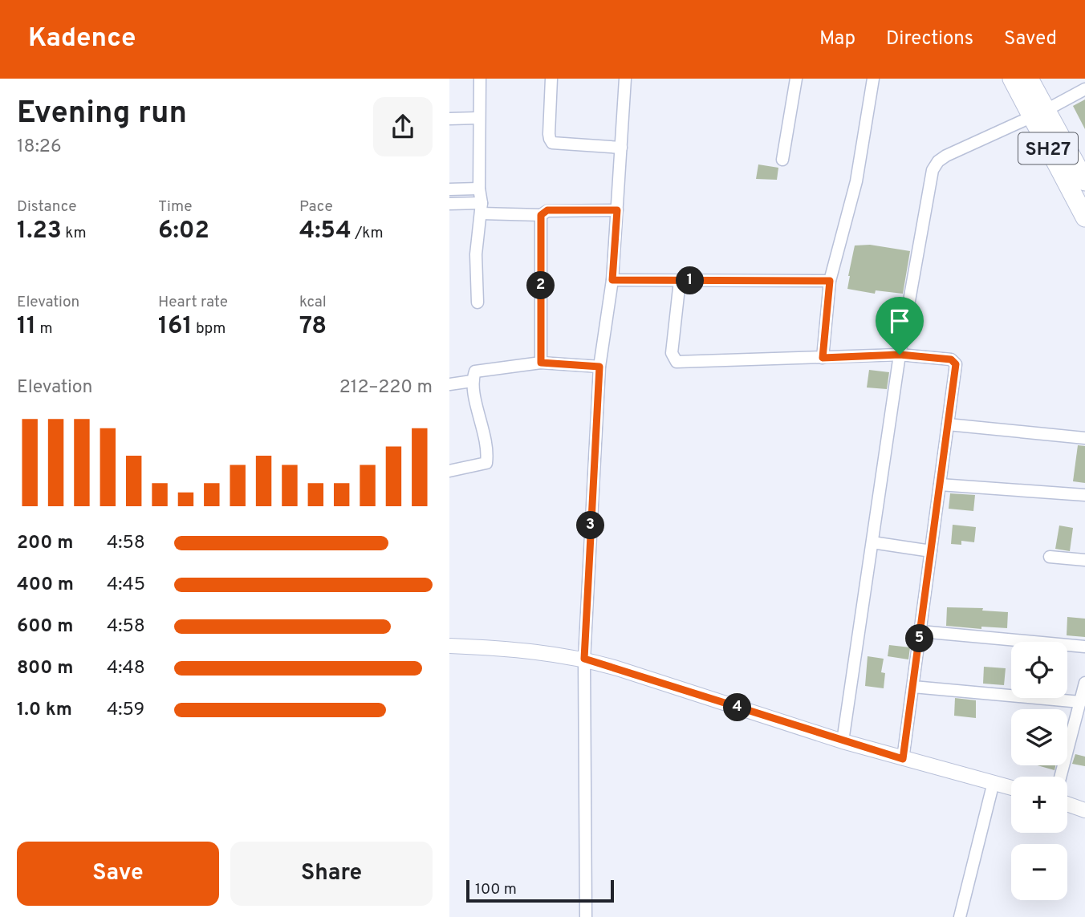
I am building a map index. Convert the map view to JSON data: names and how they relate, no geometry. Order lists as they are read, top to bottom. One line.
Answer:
{"streets":{"main road":["SH27"]},"scale_bar":"100 m","page":{"header":"Kadence","nav":["Map","Directions","Saved"],"heading":["Evening run","18:26"],"stats":[["Distance","1.23 km"],["Time","6:02"],["Pace","4:54 /km"],["Elevation","11 m"],["Heart rate","161 bpm"],["kcal","78"]],"pins":["1","2","3","5","4"],"chart":["Elevation","212–220 m"],"list":[{"name":"200 m","note":"4:58"},{"name":"400 m","note":"4:45"},{"name":"600 m","note":"4:58"},{"name":"800 m","note":"4:48"},{"name":"1.0 km","note":"4:59"}],"map_buttons":["+","−"],"buttons":["Save","Share"],"scale":"100 m"}}
